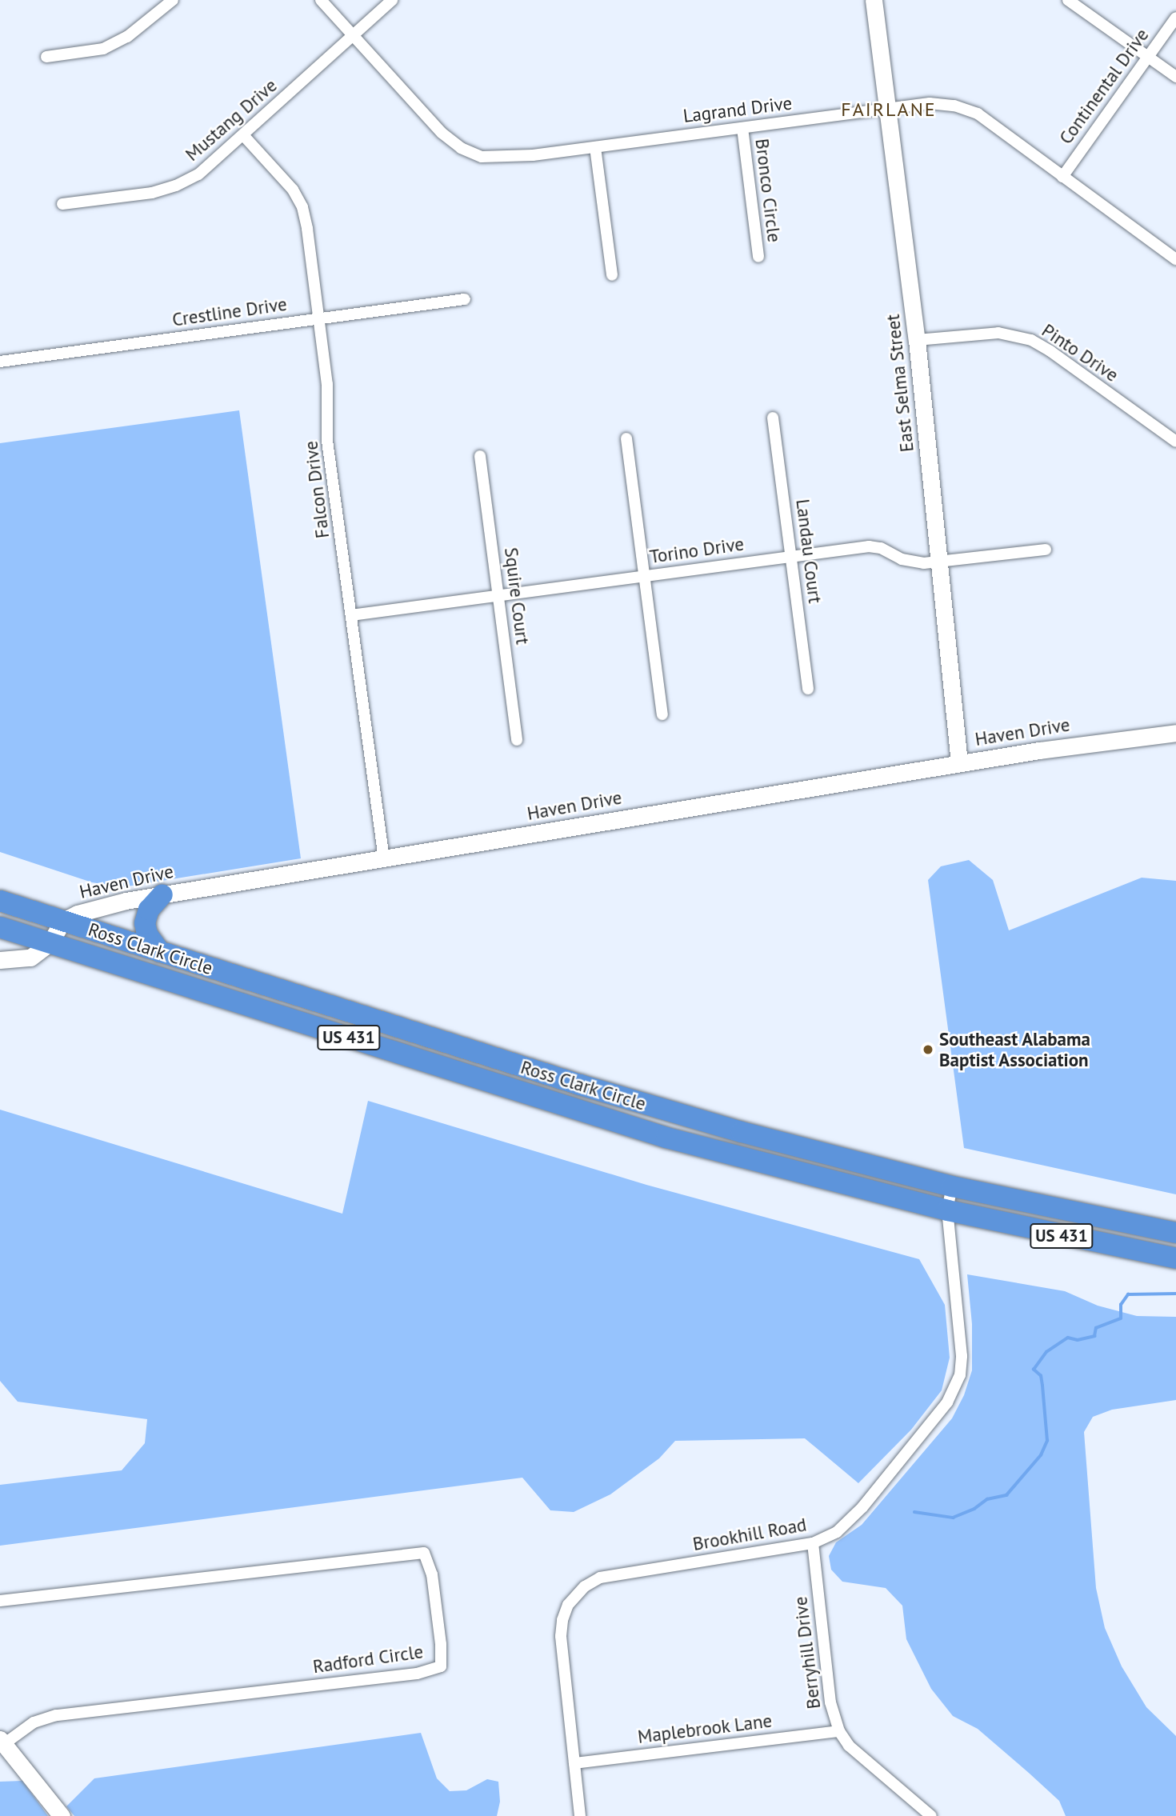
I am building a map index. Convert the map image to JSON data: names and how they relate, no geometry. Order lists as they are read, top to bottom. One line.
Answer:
{"streets":{"highway":["Ross Clark Circle","US 431"],"street":["Continental Drive","Lagrand Drive","Mustang Drive","Bronco Circle","Crestline Drive","Pinto Drive","East Selma Street","Falcon Drive","Torino Drive","Landau Court","Squire Court","Haven Drive","Brookhill Road","Berryhill Drive","Radford Circle","Maplebrook Lane"]},"crossings":[["Continental Drive","Lagrand Drive"],["Lagrand Drive","Mustang Drive"],["Lagrand Drive","Bronco Circle"],["Lagrand Drive","East Selma Street"],["Mustang Drive","Falcon Drive"],["Crestline Drive","Falcon Drive"],["Pinto Drive","East Selma Street"],["East Selma Street","Torino Drive"],["East Selma Street","Haven Drive"],["Falcon Drive","Torino Drive"],["Falcon Drive","Haven Drive"],["Torino Drive","Landau Court"],["Torino Drive","Squire Court"],["Haven Drive","Ross Clark Circle"],["Ross Clark Circle","Brookhill Road"],["Brookhill Road","Berryhill Drive"],["Brookhill Road","Maplebrook Lane"],["Berryhill Drive","Maplebrook Lane"]],"districts":["FAIRLANE"],"places":["Southeast Alabama Baptist Association"]}
